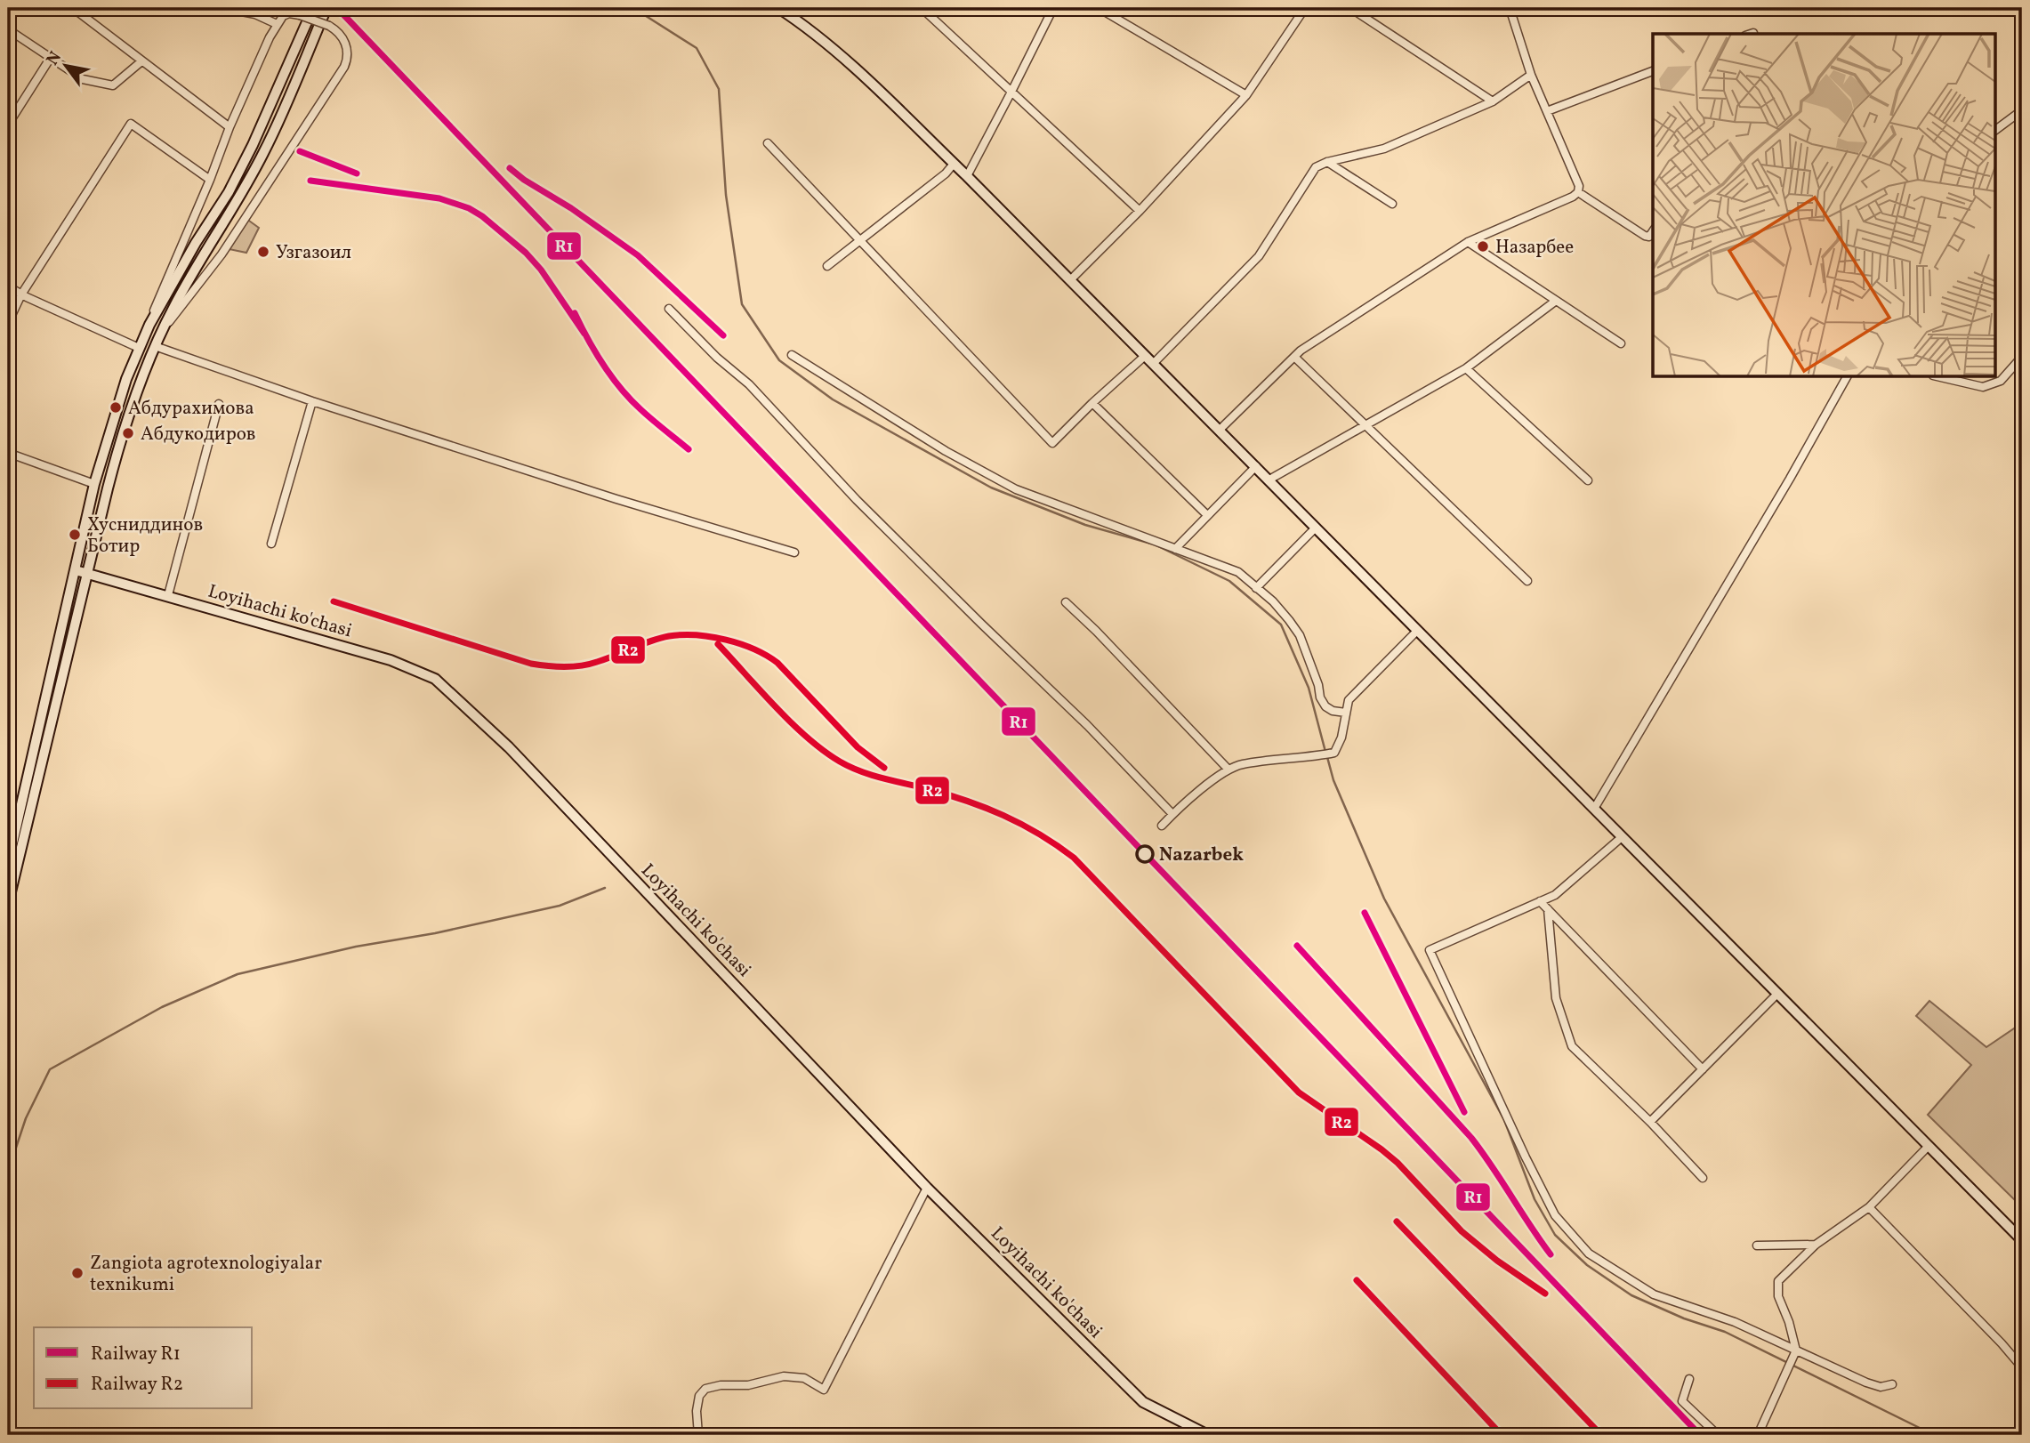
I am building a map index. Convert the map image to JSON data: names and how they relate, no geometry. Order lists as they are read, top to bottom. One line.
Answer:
{"streets":{"main road":["Loyihachi ko'chasi"]},"places":["Назарбее","Узгазоил","Абдурахимова","Абдукодиров","Хусниддинов Ботир","Nazarbek","Zangiota agrotexnologiyalar texnikumi"],"lines":["rail line R1","rail line R2"],"legend":["Railway R1","Railway R2"],"north":"top left"}
